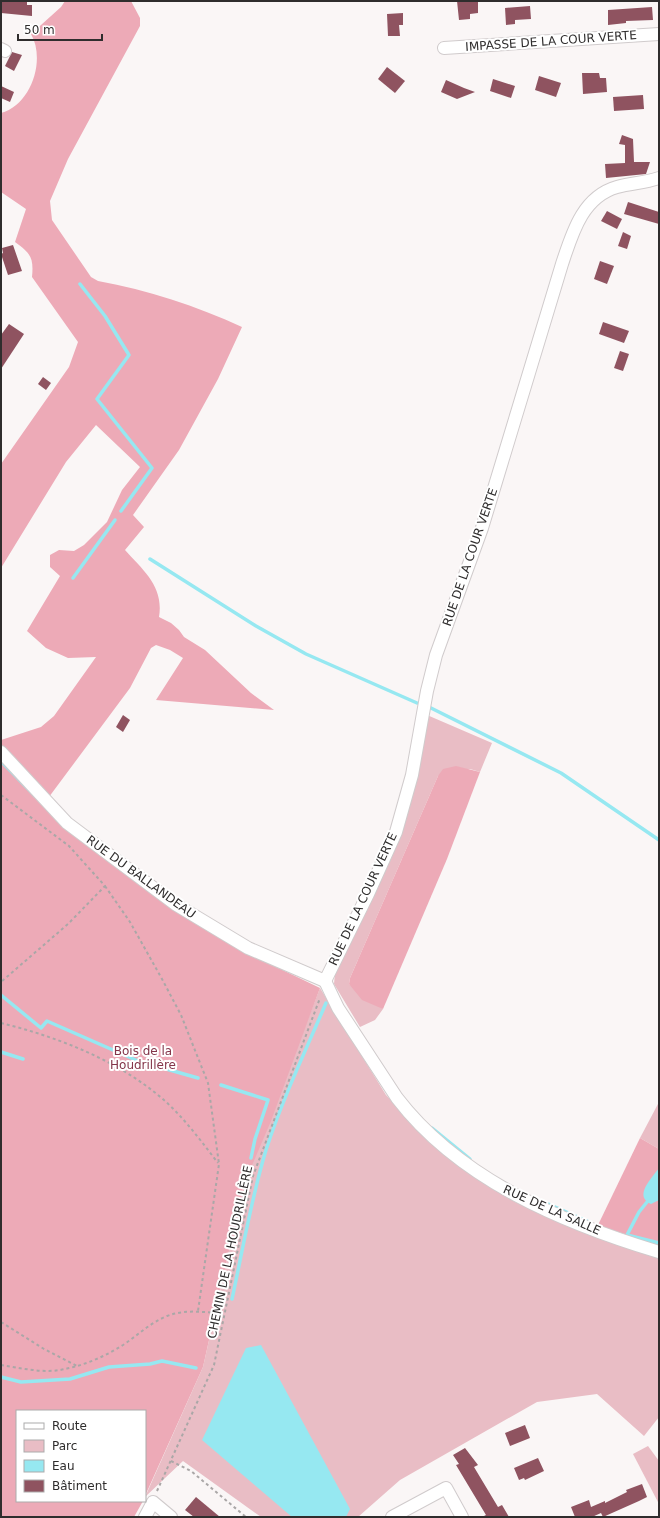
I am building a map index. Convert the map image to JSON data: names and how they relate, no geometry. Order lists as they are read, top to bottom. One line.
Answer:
{"streets":{"street":["IMPASSE DE LA COUR VERTE","RUE DE LA COUR VERTE","RUE DU BALLANDEAU","RUE DE LA SALLE"],"path":["CHEMIN DE LA HOUDRILLÈRE"]},"crossings":[["RUE DE LA COUR VERTE","RUE DU BALLANDEAU"],["RUE DE LA COUR VERTE","RUE DE LA SALLE"],["RUE DE LA COUR VERTE","CHEMIN DE LA HOUDRILLÈRE"],["RUE DU BALLANDEAU","RUE DE LA SALLE"],["RUE DU BALLANDEAU","CHEMIN DE LA HOUDRILLÈRE"],["RUE DE LA SALLE","CHEMIN DE LA HOUDRILLÈRE"]],"parks":["Bois de la Houdrillère"],"legend":["Route","Parc","Eau","Bâtiment"],"scale_bar":"50 m"}
